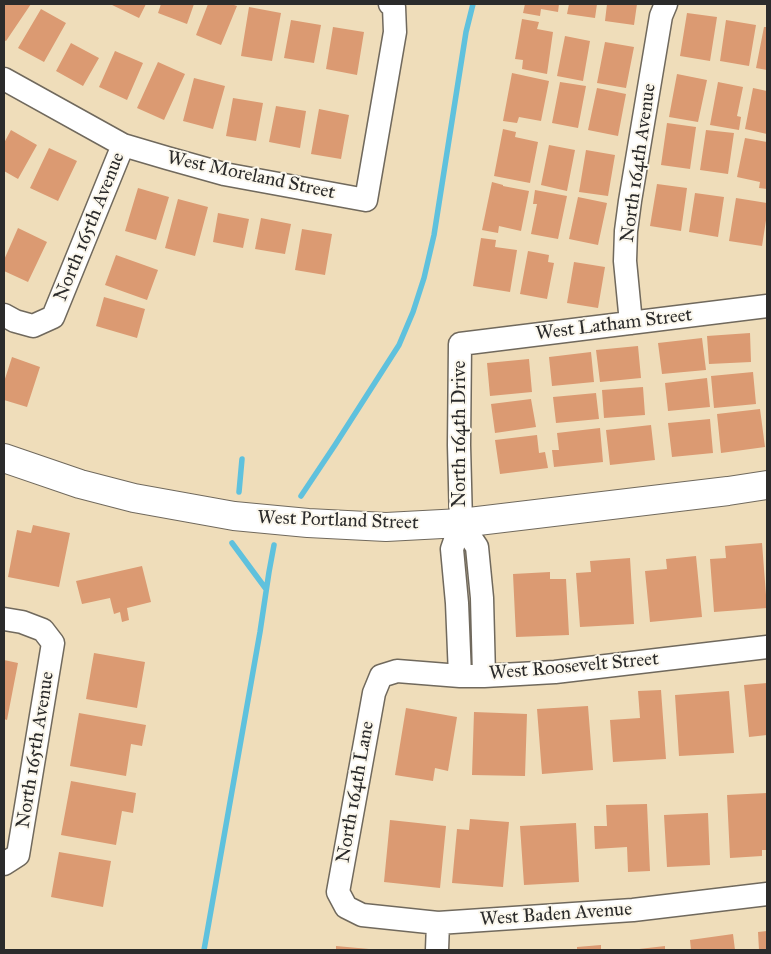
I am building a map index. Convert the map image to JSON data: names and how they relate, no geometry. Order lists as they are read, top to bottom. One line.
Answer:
{"streets":{"street":["North 164th Avenue","West Moreland Street","North 165th Avenue","West Latham Street","North 164th Drive","West Portland Street","West Roosevelt Street","North 164th Lane","West Baden Avenue"]},"crossings":[["North 164th Avenue","West Latham Street"],["West Moreland Street","North 165th Avenue"],["West Latham Street","North 164th Drive"],["North 164th Drive","West Portland Street"],["North 164th Drive","West Roosevelt Street"],["West Roosevelt Street","North 164th Lane"],["North 164th Lane","West Baden Avenue"]]}
